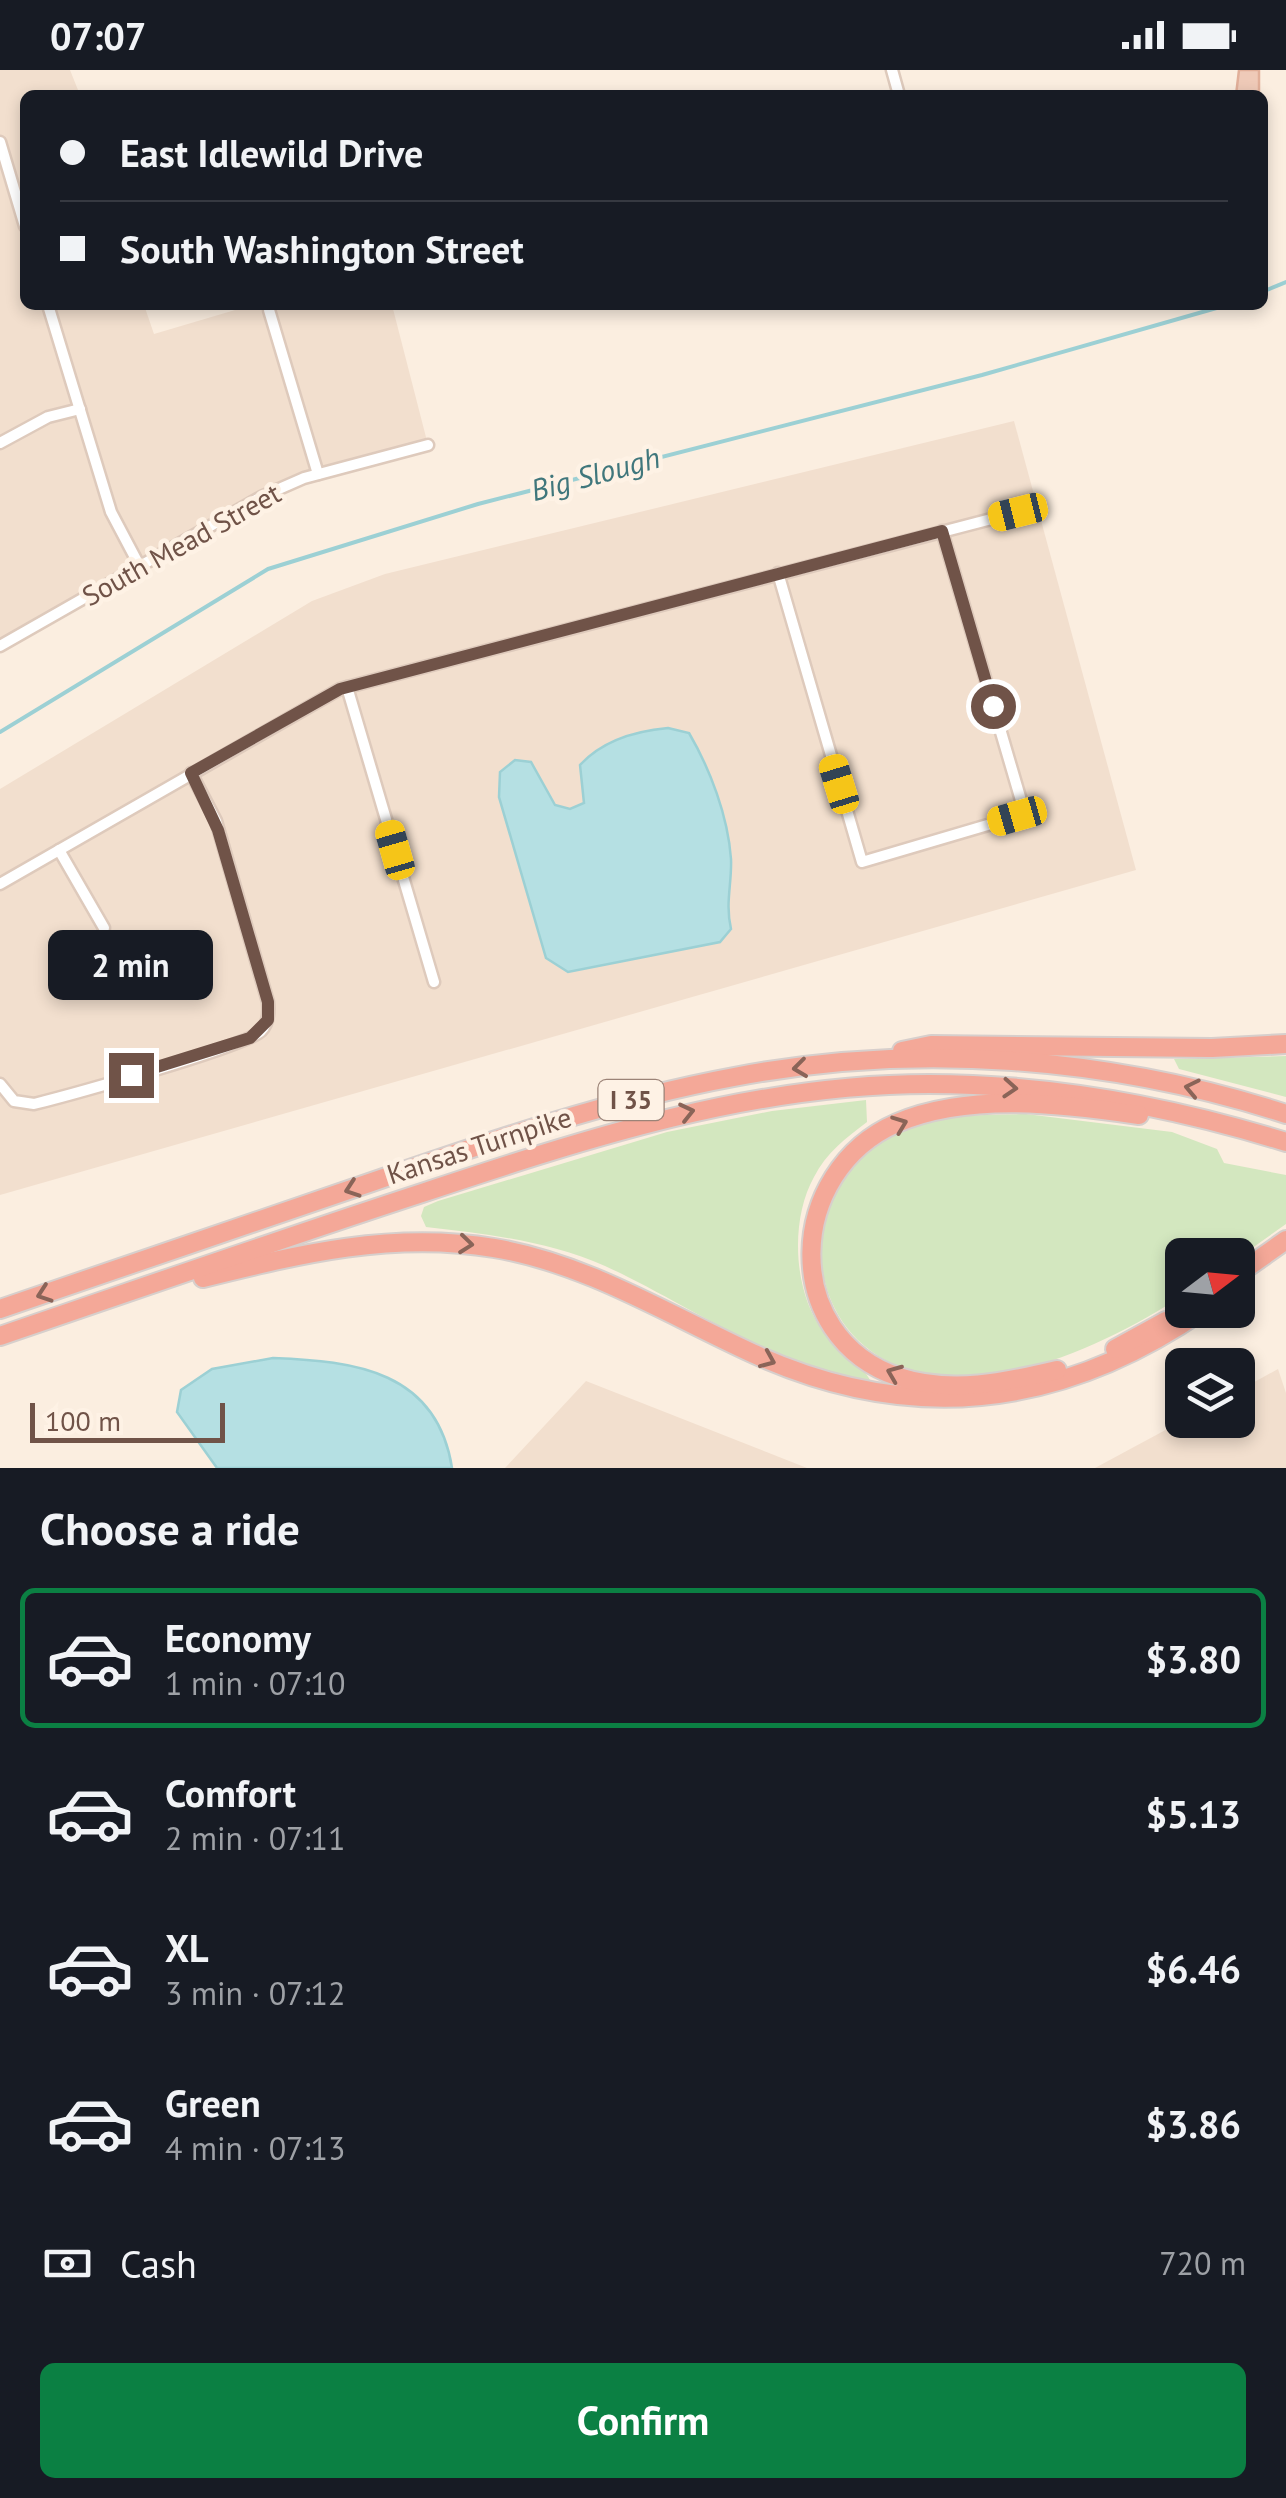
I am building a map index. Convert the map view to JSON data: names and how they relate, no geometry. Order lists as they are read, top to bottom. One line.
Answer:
{"streets":{"highway":["I 35","Kansas Turnpike"],"street":["South Mead Street"]},"water":["Big Slough"],"scale_bar":"100 m","north":"right","page":{"status":"07:07","banner":["East Idlewild Drive","South Washington Street"],"bubble":"2 min","scale":"100 m","heading":"Choose a ride","list":[{"name":"Economy","note":"1 min · 07:10","value":"$3.80"},{"name":"Comfort","note":"2 min · 07:11","value":"$5.13"},{"name":"XL","note":"3 min · 07:12","value":"$6.46"},{"name":"Green","note":"4 min · 07:13","value":"$3.86"}],"pay":["Cash","720 m"],"buttons":"Confirm"}}
